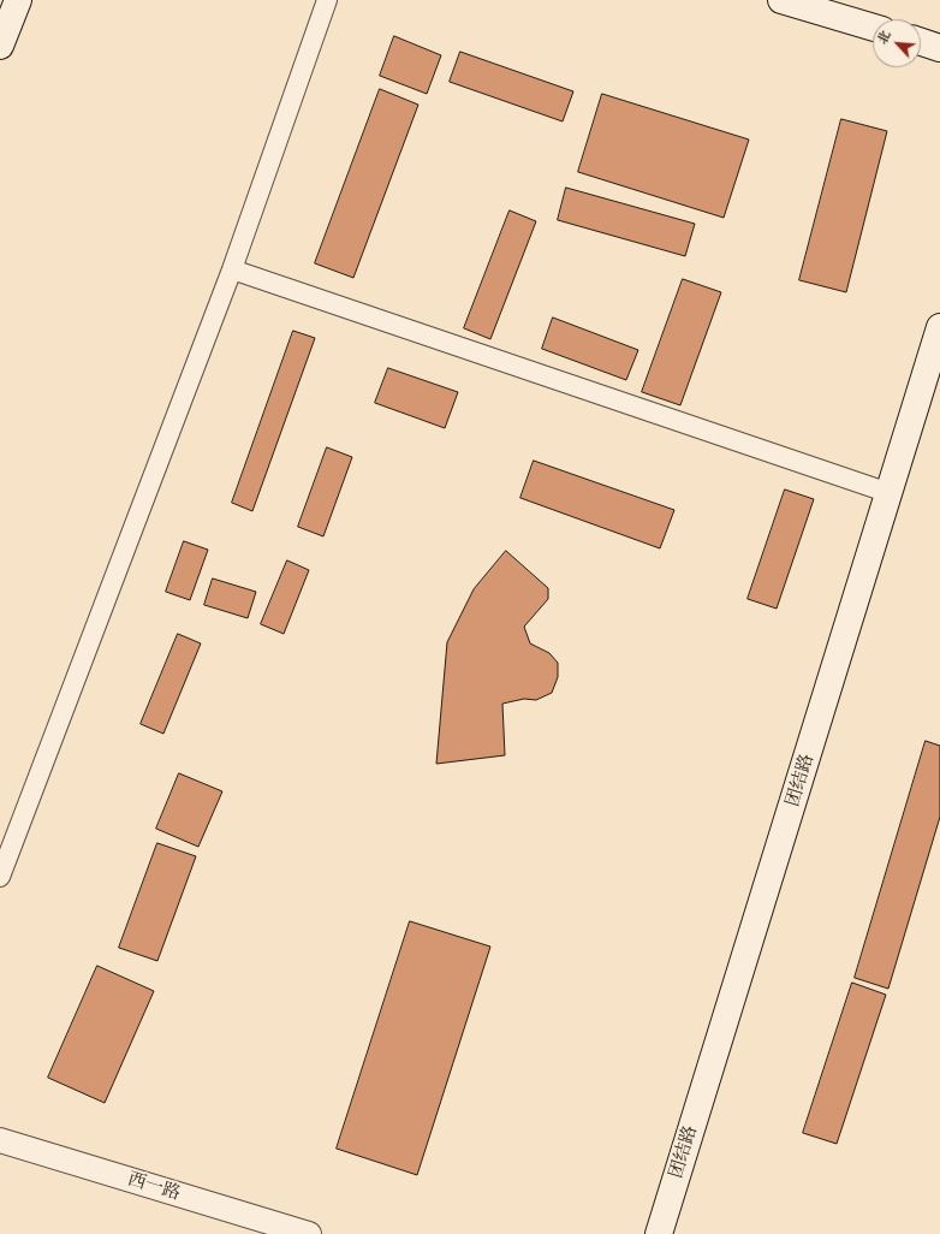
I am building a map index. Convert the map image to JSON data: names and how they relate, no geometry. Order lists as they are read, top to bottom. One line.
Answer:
{"streets":{"main road":["团结路"],"street":["西一路"]},"north":"top left"}
